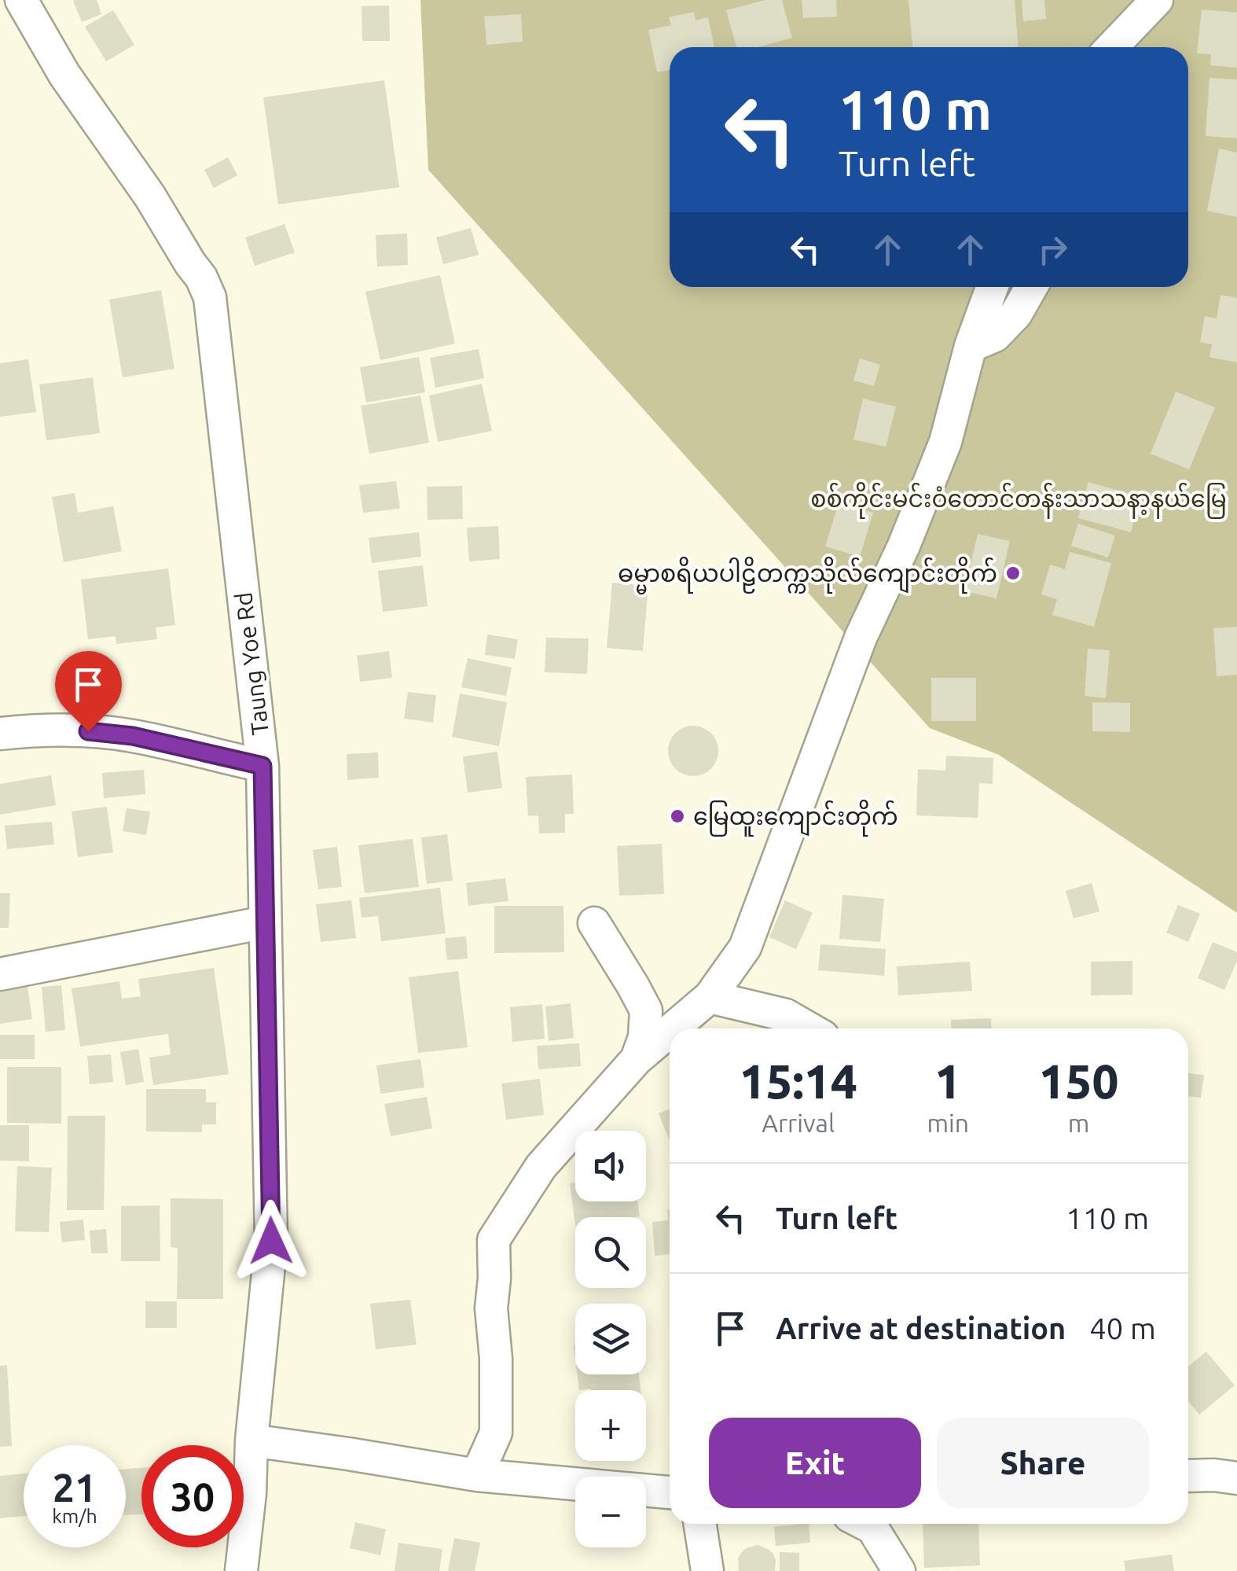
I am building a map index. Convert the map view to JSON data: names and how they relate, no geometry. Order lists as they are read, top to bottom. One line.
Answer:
{"streets":{"street":["Taung Yoe Rd"]},"parks":["စစ်ကိုင်းမင်းဝံတောင်တန်းသာသနာ့နယ်မြေ"],"places":["ဓမ္မာစရိယပါဠိတက္ကသိုလ်ကျောင်းတိုက်","မြေထူးကျောင်းတိုက်"],"page":{"turn":["110 m","Turn left"],"eta":["15:14","Arrival","1","min","150","m"],"map_buttons":["+","−"],"list":[{"name":"Turn left","value":"110 m"},{"name":"Arrive at destination","value":"40 m"}],"buttons":["Exit","Share"],"speed":"21 km/h","limit":"30"}}
